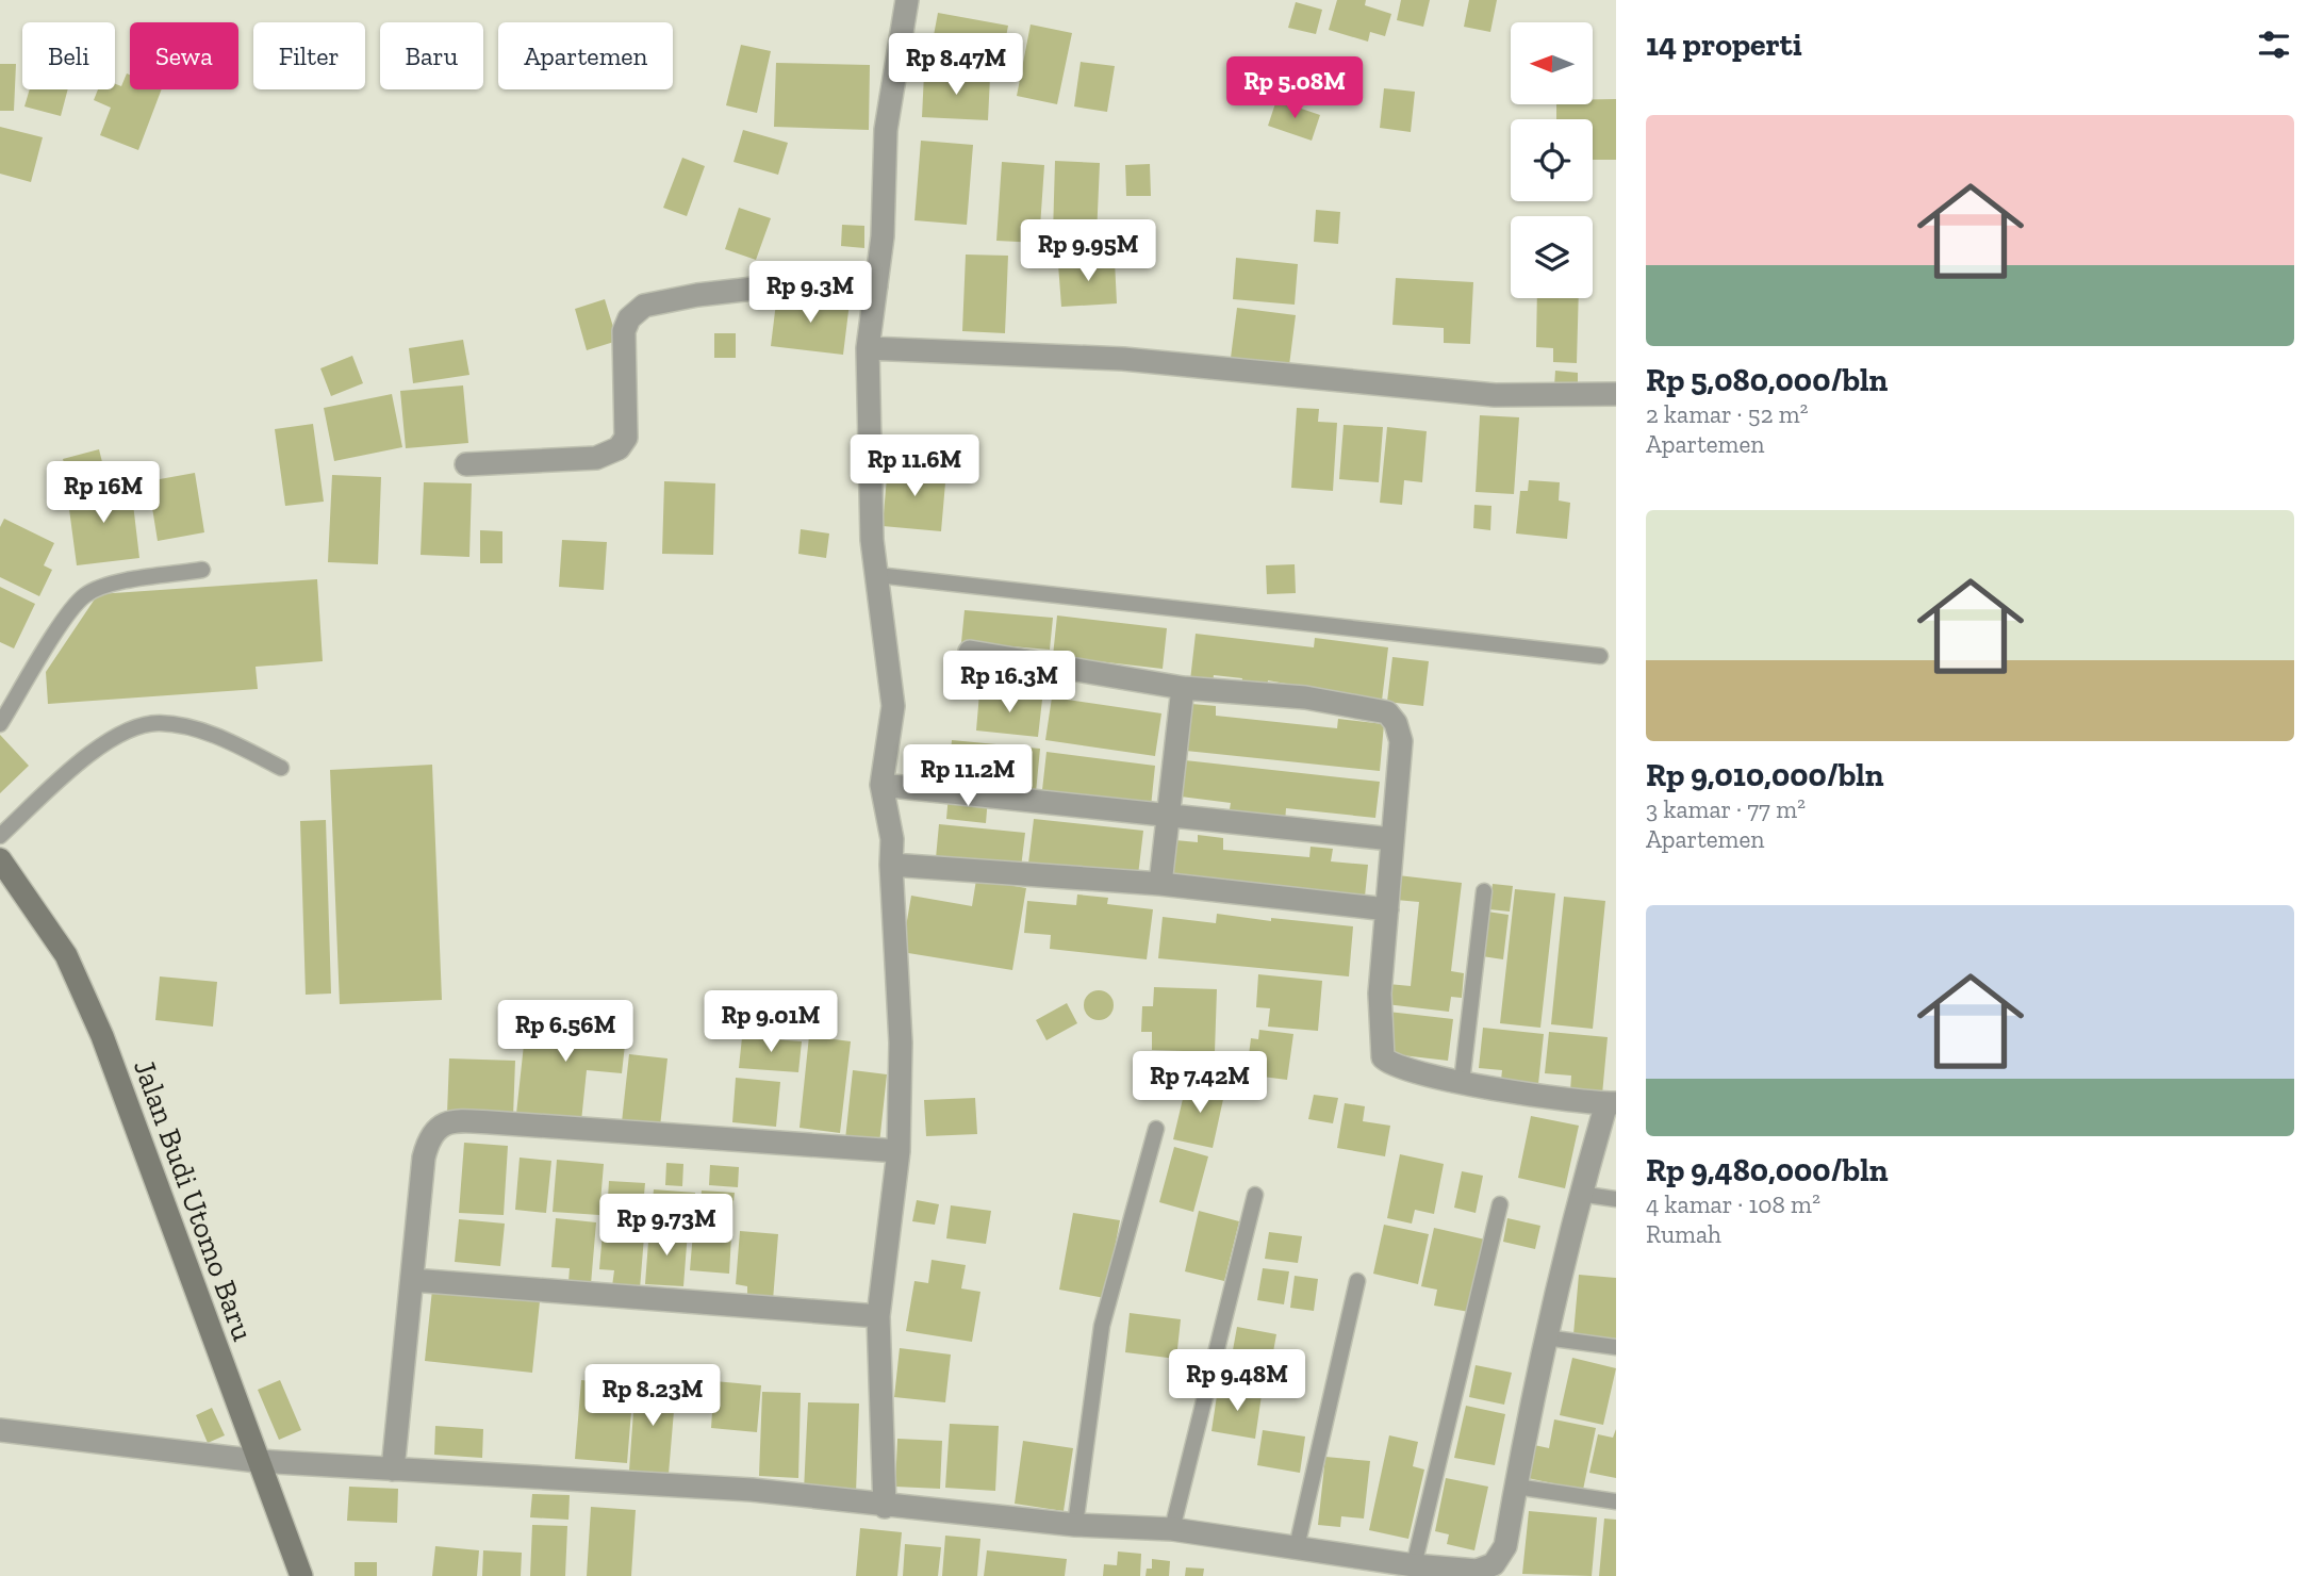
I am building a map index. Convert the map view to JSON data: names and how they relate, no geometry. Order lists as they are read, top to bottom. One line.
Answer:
{"streets":{"street":["Jalan Budi Utomo Baru"]},"north":"left","page":{"heading":"14 properti","chip":["Beli","Sewa","Filter","Baru","Apartemen"],"price":["Rp 8.47M","Rp 5.08M","Rp 9.95M","Rp 9.3M","Rp 11.6M","Rp 16M","Rp 16.3M","Rp 11.2M","Rp 9.01M","Rp 6.56M","Rp 7.42M","Rp 9.73M","Rp 9.48M","Rp 8.23M"],"list":[{"name":"Rp 5,080,000/bln","note":"2 kamar · 52 m² · Apartemen"},{"name":"Rp 9,010,000/bln","note":"3 kamar · 77 m² · Apartemen"},{"name":"Rp 9,480,000/bln","note":"4 kamar · 108 m² · Rumah"}]}}
